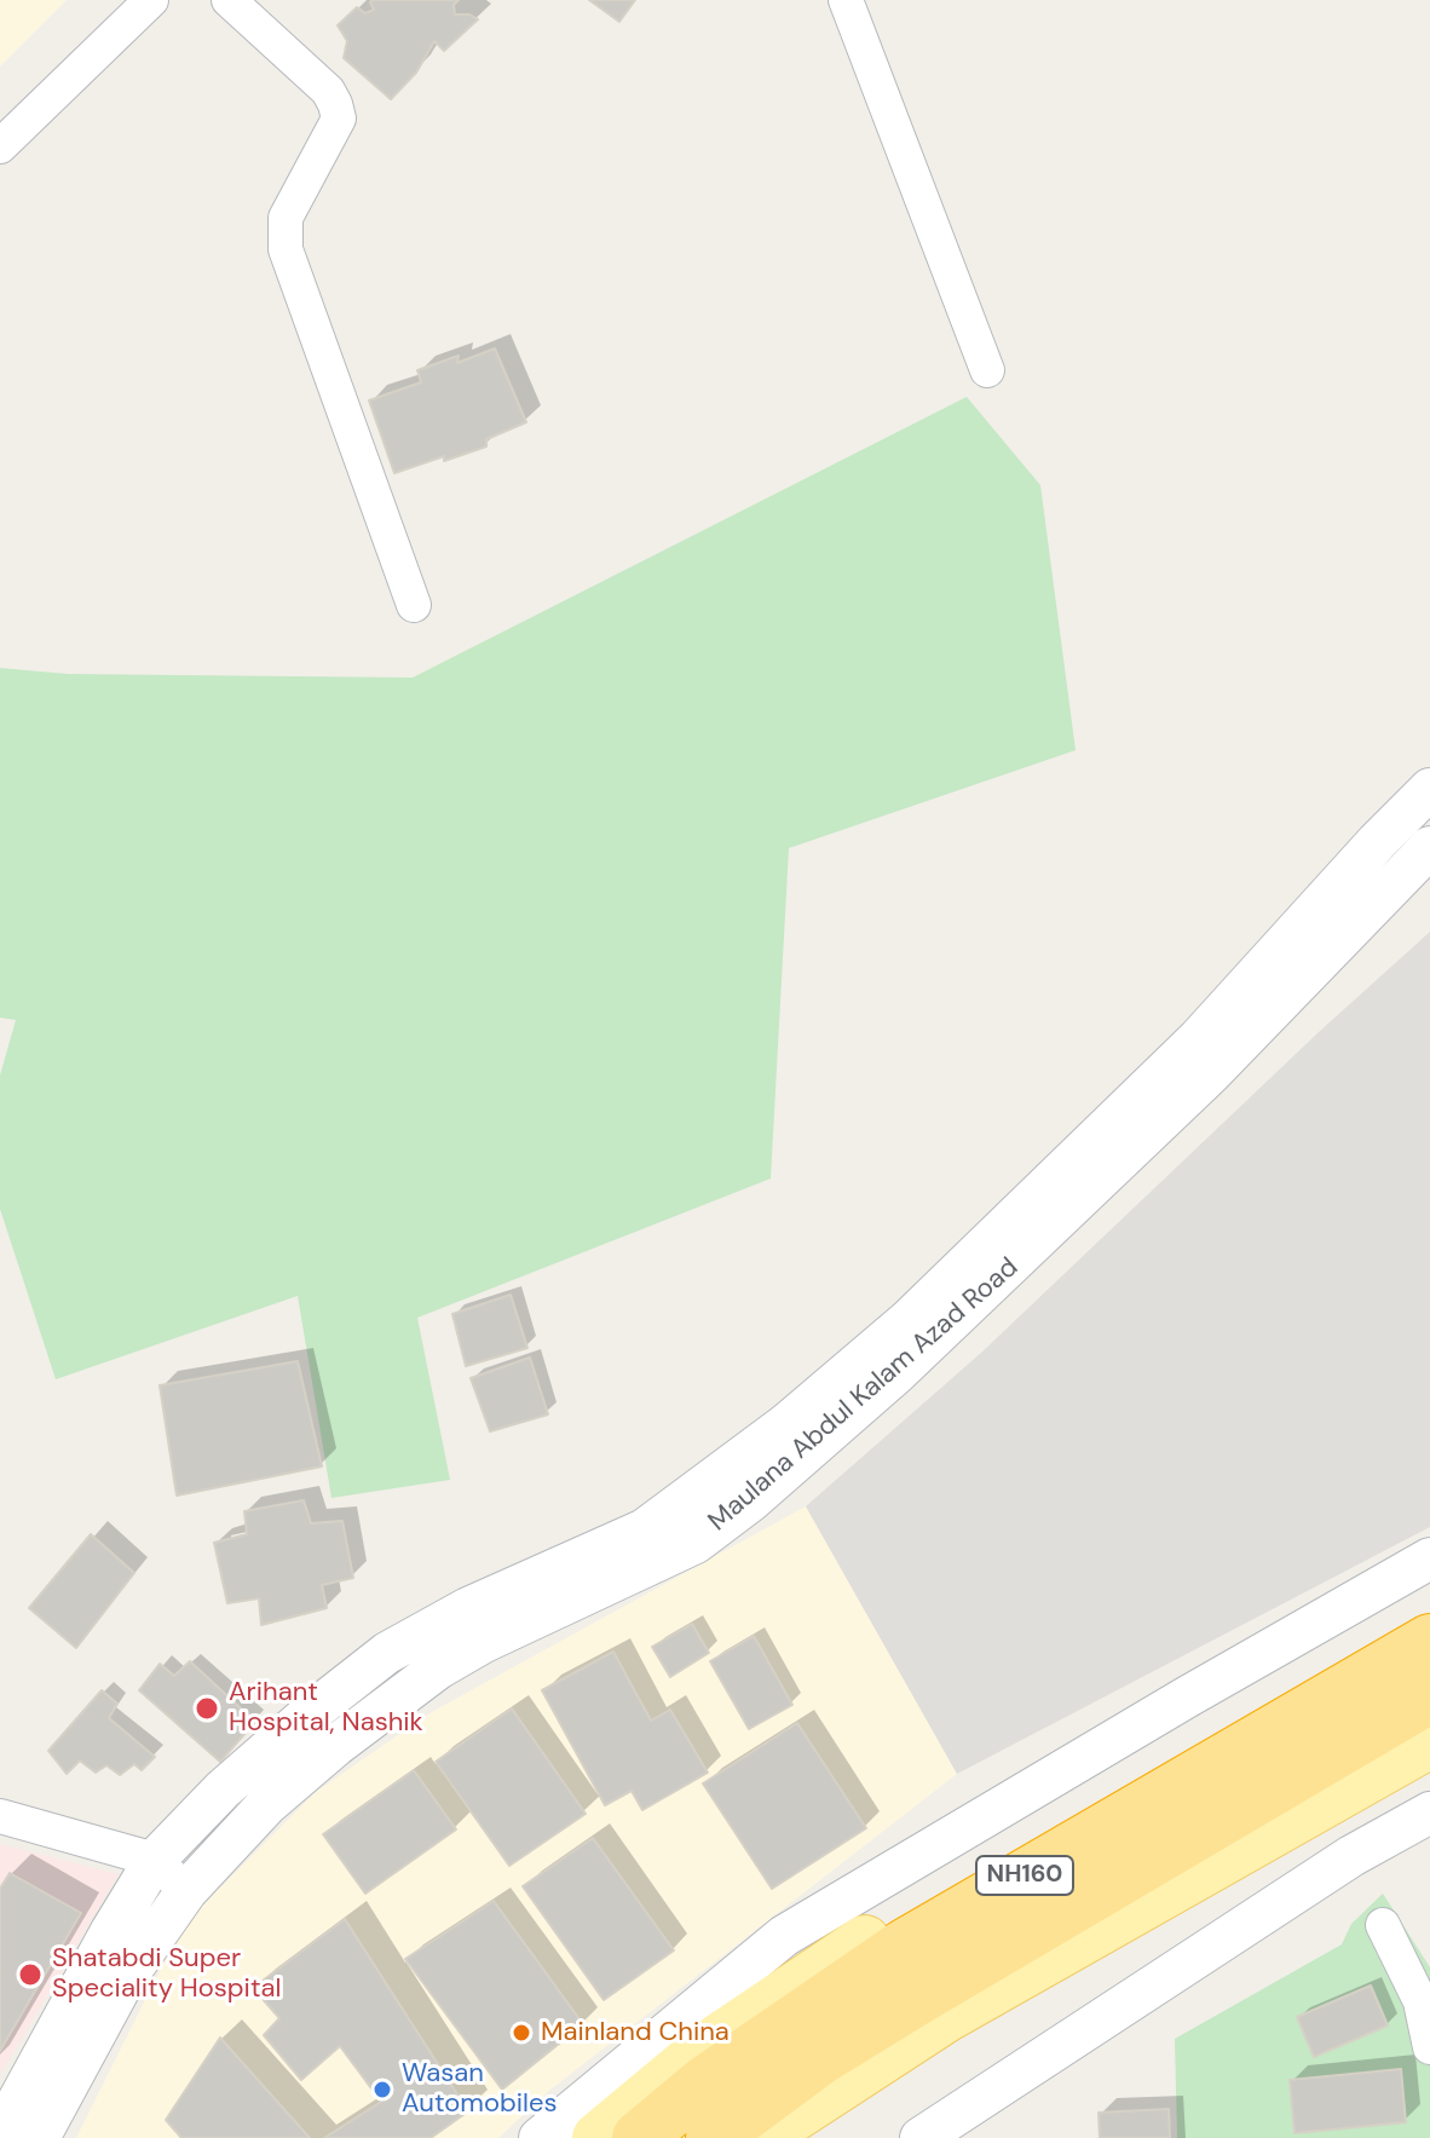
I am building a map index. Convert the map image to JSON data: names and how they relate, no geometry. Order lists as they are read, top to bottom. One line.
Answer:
{"streets":{"highway":["NH160"],"street":["Maulana Abdul Kalam Azad Road"]},"places":["Arihant Hospital, Nashik","Shatabdi Super Speciality Hospital","Mainland China","Wasan Automobiles"]}
